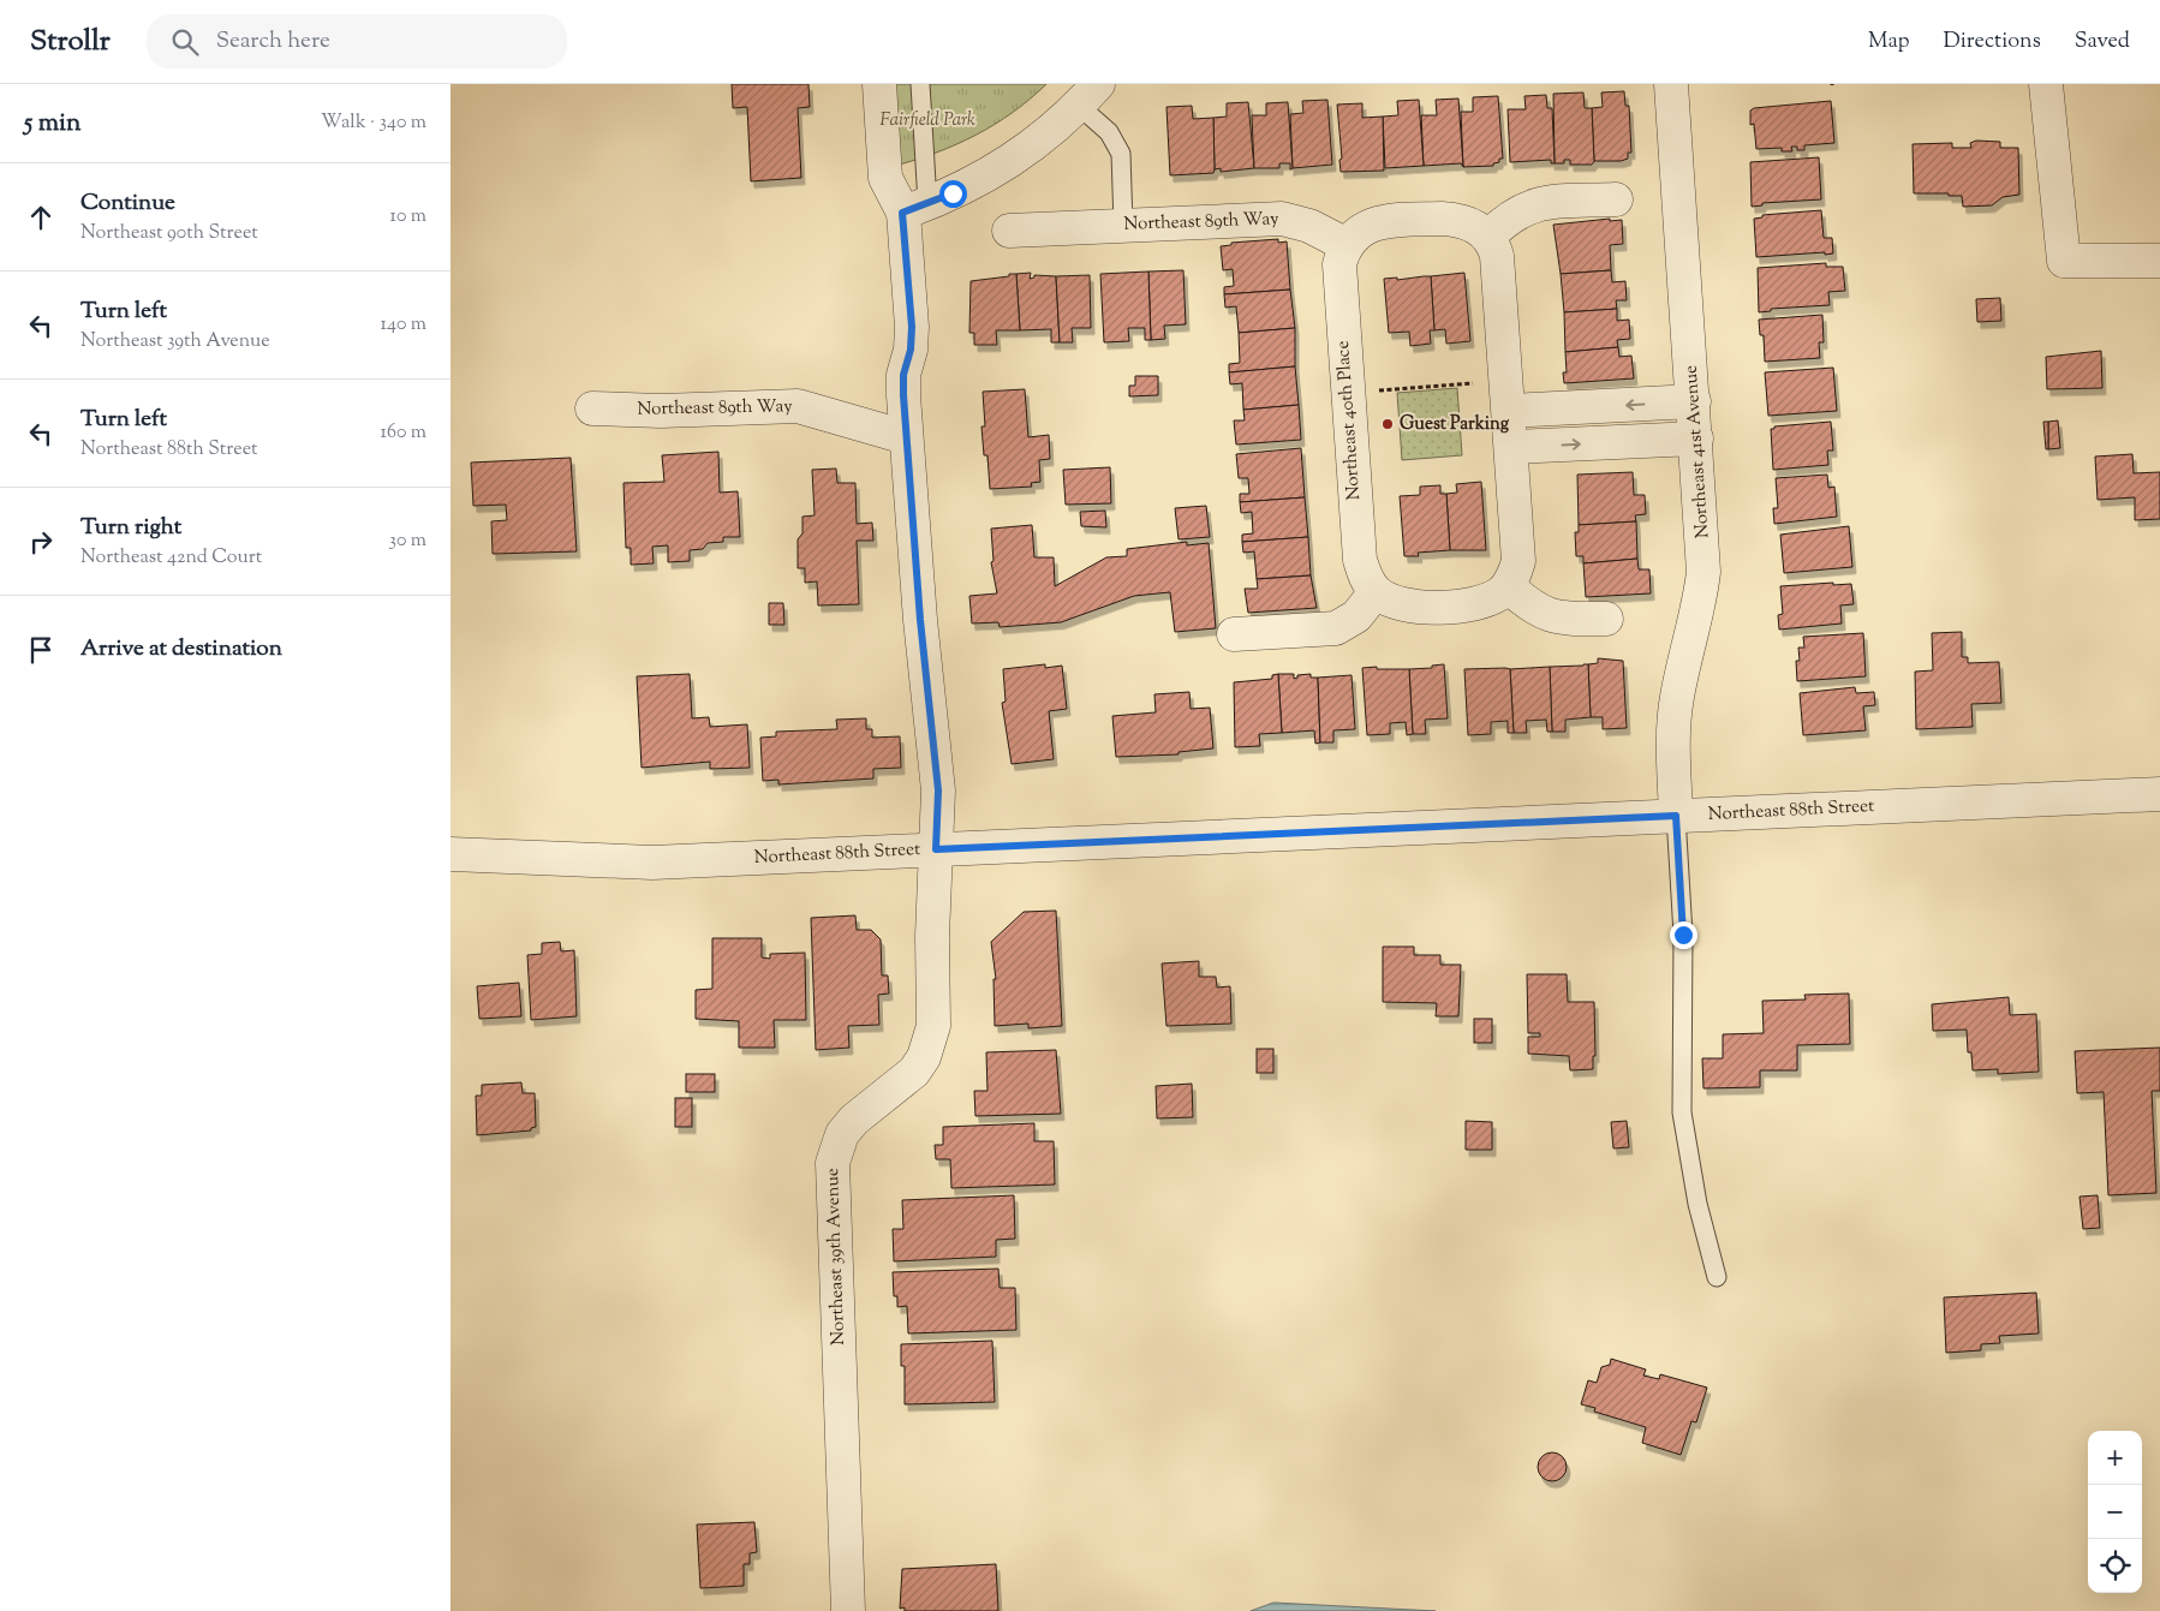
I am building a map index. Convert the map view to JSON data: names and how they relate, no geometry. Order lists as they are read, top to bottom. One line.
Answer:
{"streets":{"street":["Northeast 89th Way","Northeast 40th Place","Northeast 41st Avenue","Northeast 88th Street","Northeast 39th Avenue"]},"crossings":[["Northeast 89th Way","Northeast 40th Place"],["Northeast 89th Way","Northeast 39th Avenue"],["Northeast 41st Avenue","Northeast 88th Street"],["Northeast 88th Street","Northeast 39th Avenue"]],"parks":["Fairfield Park"],"places":["Guest Parking"],"page":{"header":"Strollr","search":"Search here","nav":["Map","Directions","Saved"],"heading":["5 min","Walk · 340 m"],"list":[["Continue","Northeast 90th Street","10 m"],["Turn left","Northeast 39th Avenue","140 m"],["Turn left","Northeast 88th Street","160 m"],["Turn right","Northeast 42nd Court","30 m"],"Arrive at destination"],"map_buttons":["+","−"]}}
